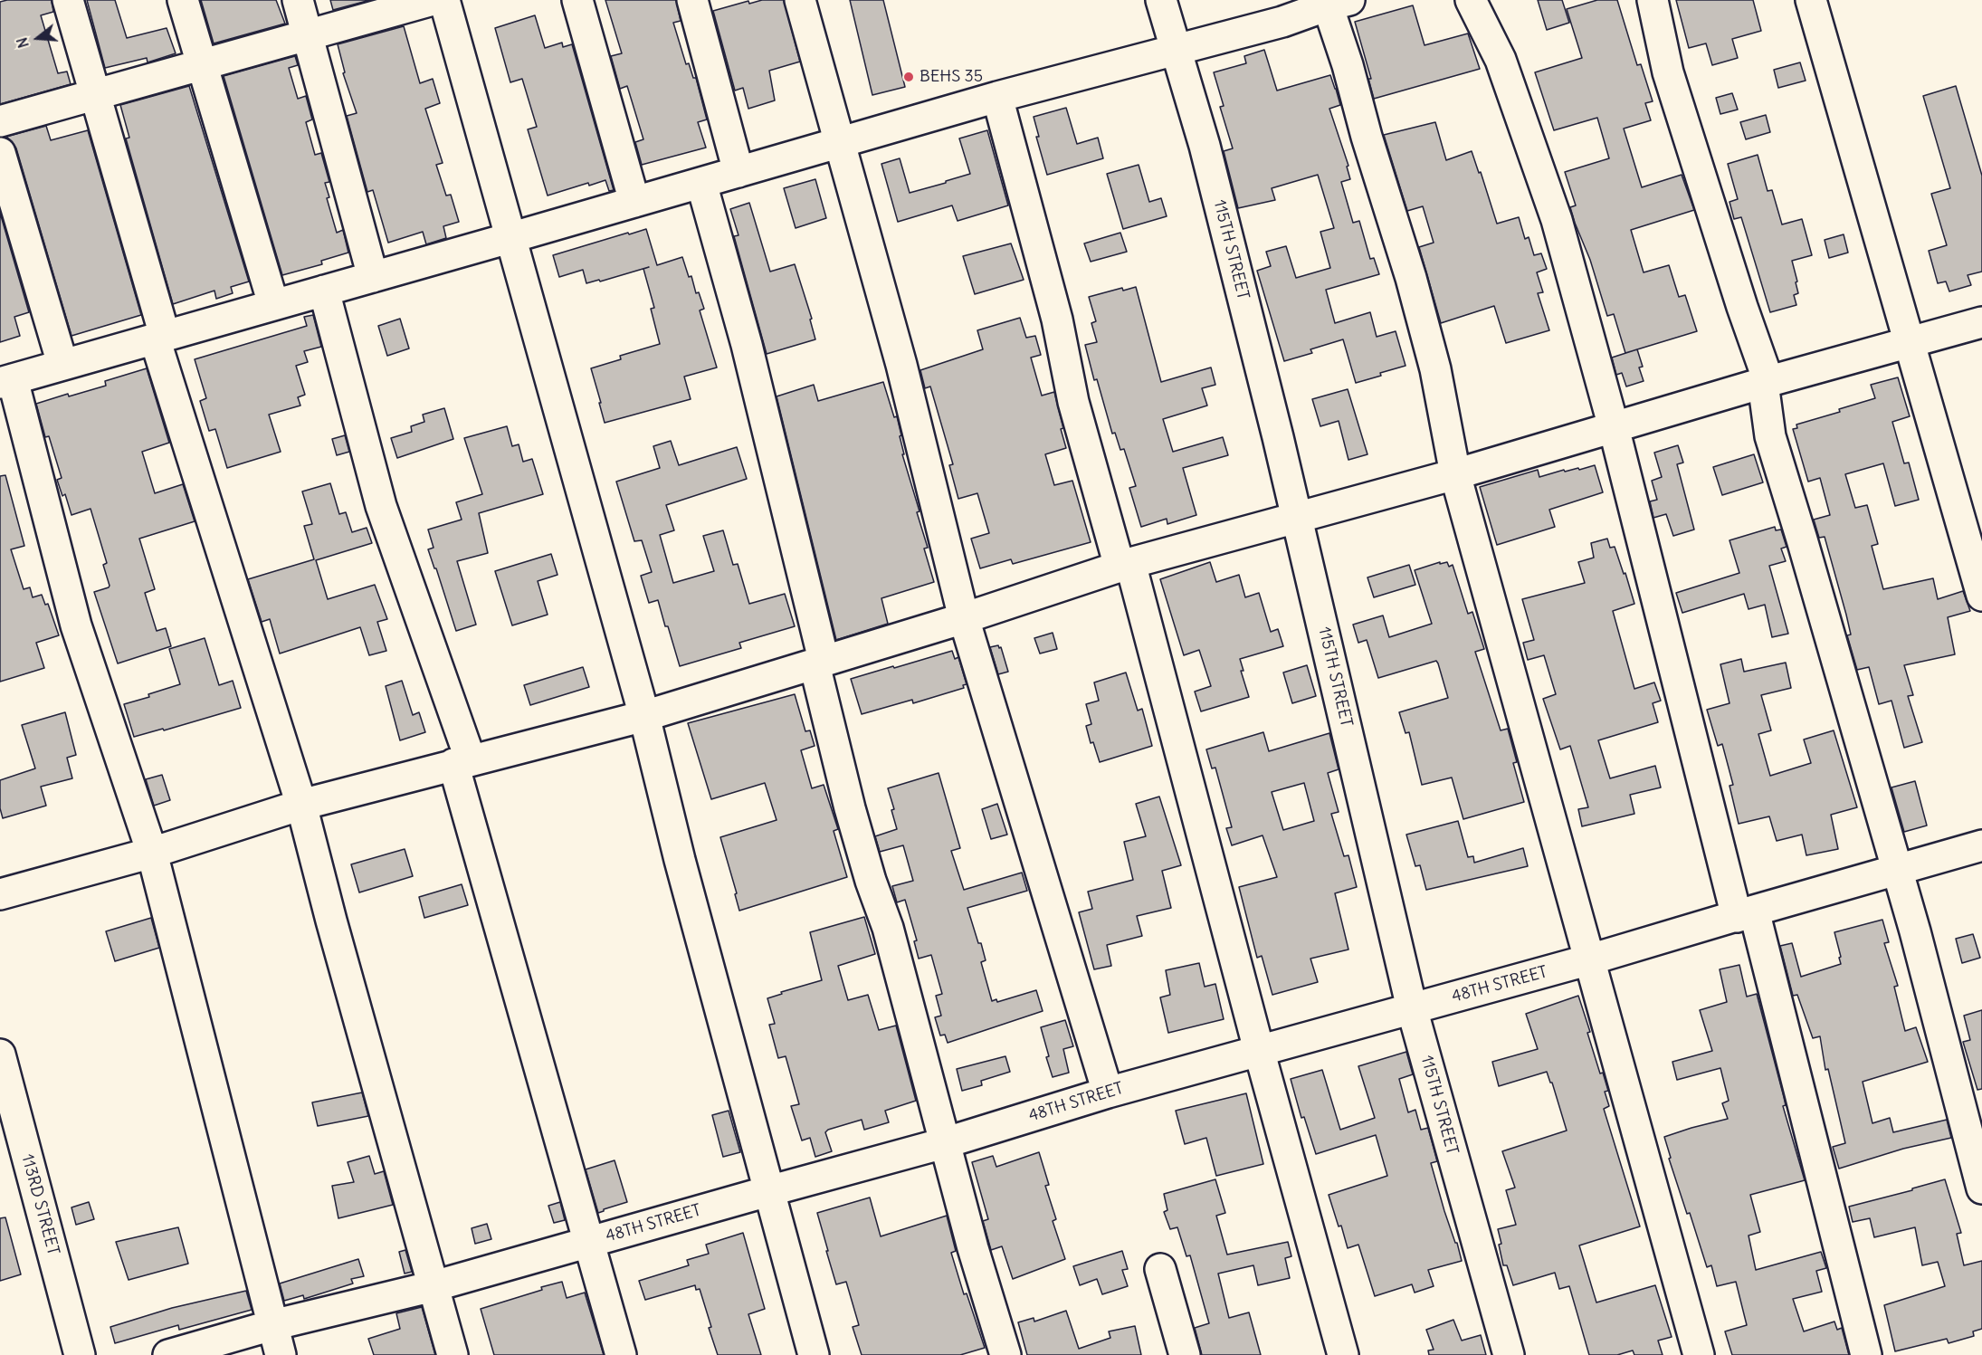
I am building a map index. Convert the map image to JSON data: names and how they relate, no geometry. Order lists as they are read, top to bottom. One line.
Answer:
{"streets":{"street":["115TH STREET","48TH STREET","113RD STREET"]},"crossings":[["115TH STREET","48TH STREET"]],"places":["BEHS 35"],"north":"left"}
